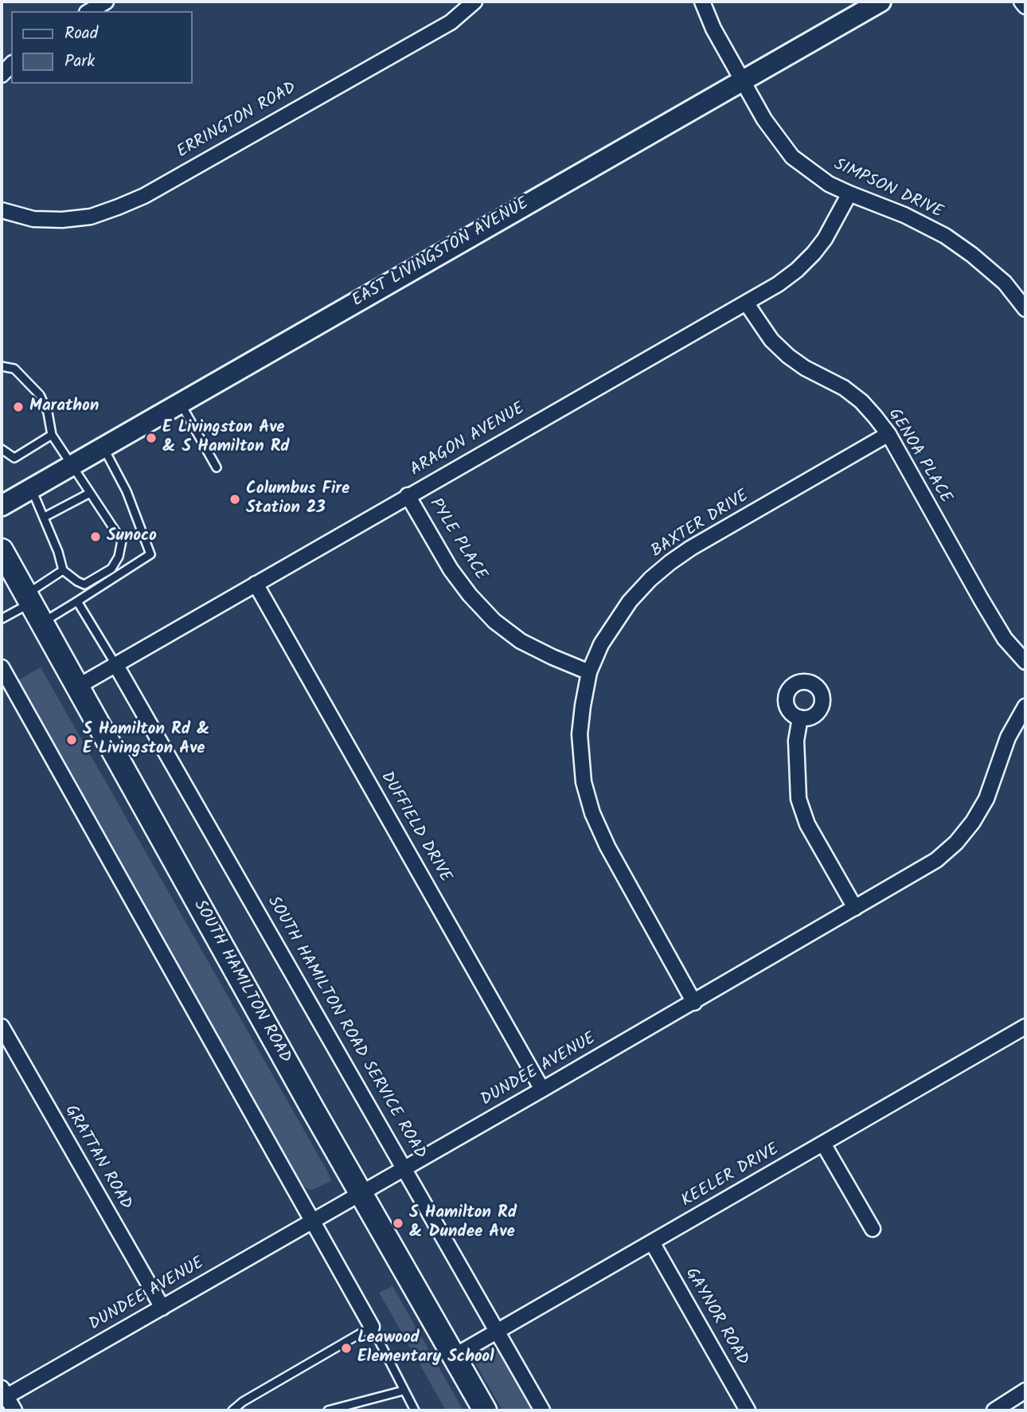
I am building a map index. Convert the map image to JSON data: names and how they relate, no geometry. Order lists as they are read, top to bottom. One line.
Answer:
{"streets":{"main road":["EAST LIVINGSTON AVENUE","SOUTH HAMILTON ROAD"],"street":["ERRINGTON ROAD","SIMPSON DRIVE","ARAGON AVENUE","GENOA PLACE","BAXTER DRIVE","PYLE PLACE","DUFFIELD DRIVE","SOUTH HAMILTON ROAD SERVICE ROAD","DUNDEE AVENUE","GRATTAN ROAD","KEELER DRIVE","GAYNOR ROAD"]},"crossings":[["SIMPSON DRIVE","EAST LIVINGSTON AVENUE"],["SIMPSON DRIVE","ARAGON AVENUE"],["ARAGON AVENUE","GENOA PLACE"],["ARAGON AVENUE","PYLE PLACE"],["ARAGON AVENUE","DUFFIELD DRIVE"],["ARAGON AVENUE","SOUTH HAMILTON ROAD"],["ARAGON AVENUE","SOUTH HAMILTON ROAD SERVICE ROAD"],["GENOA PLACE","BAXTER DRIVE"],["BAXTER DRIVE","PYLE PLACE"],["BAXTER DRIVE","DUNDEE AVENUE"],["DUFFIELD DRIVE","DUNDEE AVENUE"],["SOUTH HAMILTON ROAD","DUNDEE AVENUE"],["SOUTH HAMILTON ROAD","KEELER DRIVE"],["SOUTH HAMILTON ROAD SERVICE ROAD","DUNDEE AVENUE"],["SOUTH HAMILTON ROAD SERVICE ROAD","KEELER DRIVE"],["DUNDEE AVENUE","GRATTAN ROAD"],["KEELER DRIVE","GAYNOR ROAD"]],"places":["Marathon","E Livingston Ave & S Hamilton Rd","Columbus Fire Station 23","Sunoco","S Hamilton Rd & E Livingston Ave","S Hamilton Rd & Dundee Ave","Leawood Elementary School"],"legend":["Road","Park"]}
